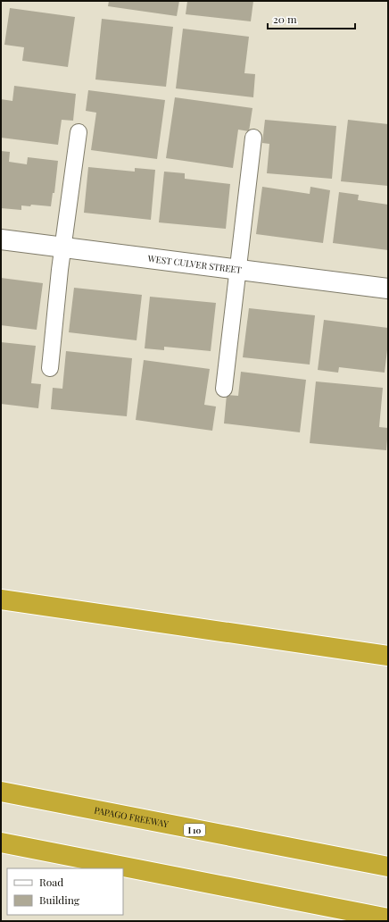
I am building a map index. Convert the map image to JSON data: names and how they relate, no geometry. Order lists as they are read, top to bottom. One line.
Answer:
{"streets":{"highway":["PAPAGO FREEWAY","I 10"],"street":["WEST CULVER STREET"]},"legend":["Road","Building"],"scale_bar":"20 m"}
